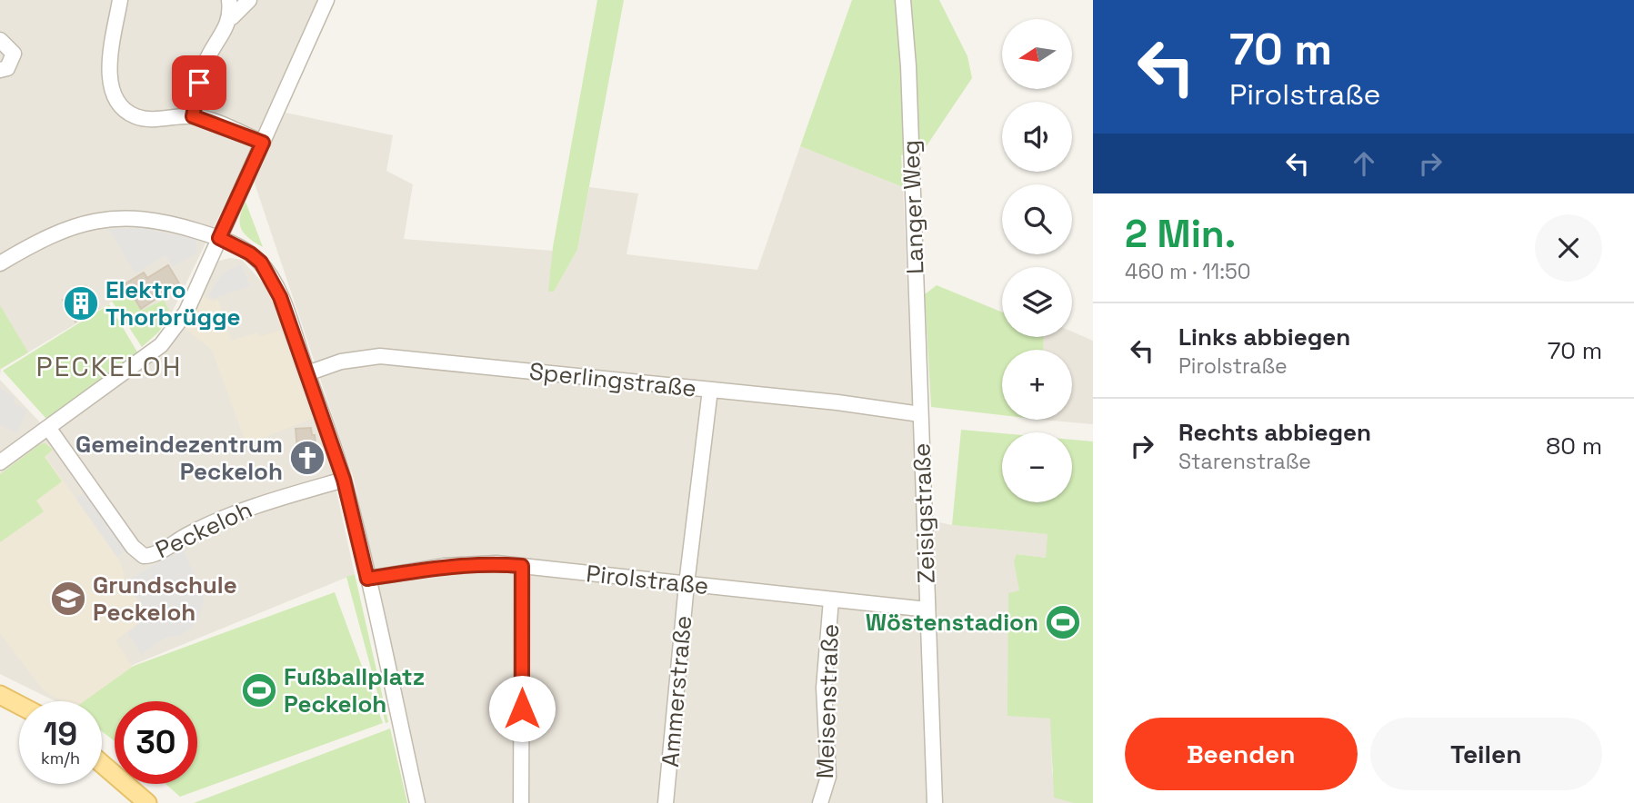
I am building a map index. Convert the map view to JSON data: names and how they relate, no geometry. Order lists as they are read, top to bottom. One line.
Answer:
{"streets":{"street":["Langer Weg","Sperlingstraße","Zeisigstraße","Peckeloh","Pirolstraße","Ammerstraße","Meisenstraße"]},"crossings":[["Langer Weg","Sperlingstraße"],["Langer Weg","Zeisigstraße"],["Sperlingstraße","Zeisigstraße"],["Sperlingstraße","Ammerstraße"],["Zeisigstraße","Pirolstraße"],["Pirolstraße","Ammerstraße"],["Pirolstraße","Meisenstraße"]],"districts":["PECKELOH"],"places":{"building":["Elektro Thorbrügge"],"church":["Gemeindezentrum Peckeloh"],"school or university":["Grundschule Peckeloh"],"sports":["Wöstenstadion","Fußballplatz Peckeloh"]},"north":"left","page":{"turn":["70 m","Pirolstraße"],"map_buttons":["+","−"],"heading":["2 Min.","460 m · 11:50"],"list":[{"name":"Links abbiegen","note":"Pirolstraße","value":"70 m"},{"name":"Rechts abbiegen","note":"Starenstraße","value":"80 m"}],"speed":"19 km/h","limit":"30","buttons":["Beenden","Teilen"]}}
